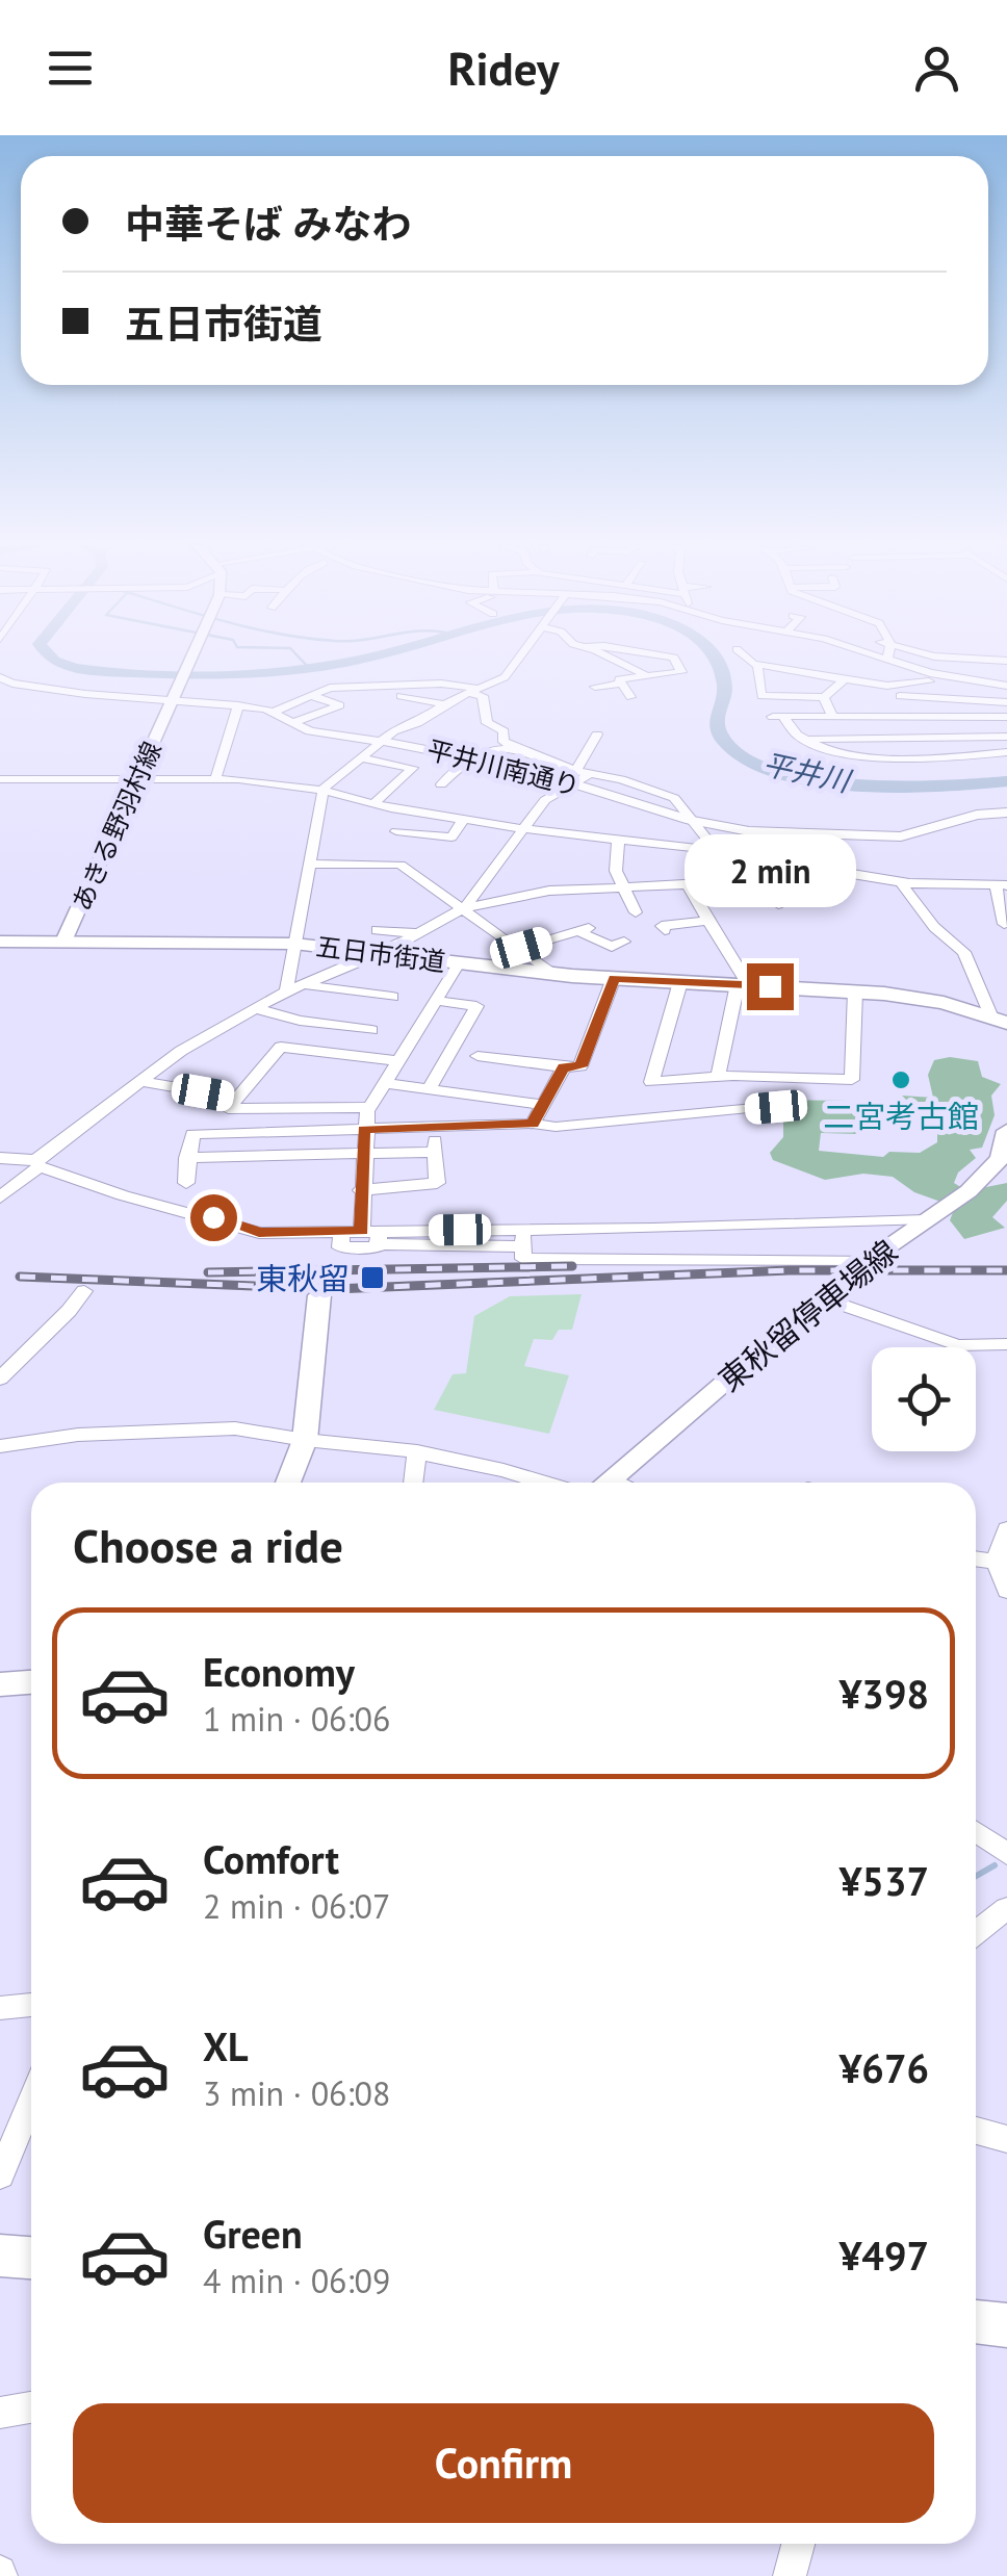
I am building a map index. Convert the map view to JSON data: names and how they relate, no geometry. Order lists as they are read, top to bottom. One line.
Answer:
{"streets":{"main road":["あきる野羽村線","五日市街道","東秋留停車場線"],"street":["平井川南通り"]},"crossings":[["平井川南通り","あきる野羽村線"],["あきる野羽村線","五日市街道"]],"water":["平井川"],"places":{"other":["二宮考古館"],"transit":["東秋留"]},"page":{"header":"Ridey","banner":["中華そば みなわ","五日市街道"],"bubble":"2 min","heading":"Choose a ride","list":[{"name":"Economy","note":"1 min · 06:06","value":"¥398"},{"name":"Comfort","note":"2 min · 06:07","value":"¥537"},{"name":"XL","note":"3 min · 06:08","value":"¥676"},{"name":"Green","note":"4 min · 06:09","value":"¥497"}],"buttons":"Confirm"}}
